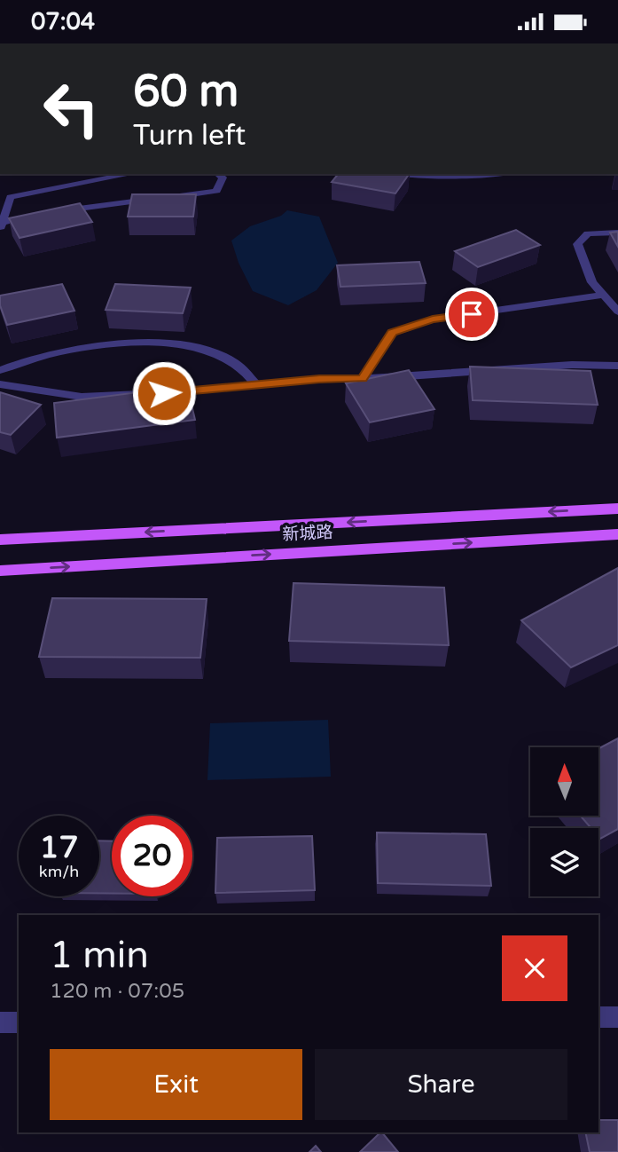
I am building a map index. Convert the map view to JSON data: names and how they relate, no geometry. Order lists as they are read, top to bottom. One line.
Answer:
{"streets":{"main road":["新城路"]},"north":"top","page":{"status":"07:04","turn":["60 m","Turn left"],"speed":"17 km/h","limit":"20","heading":["1 min","120 m · 07:05"],"buttons":["Exit","Share"]}}
